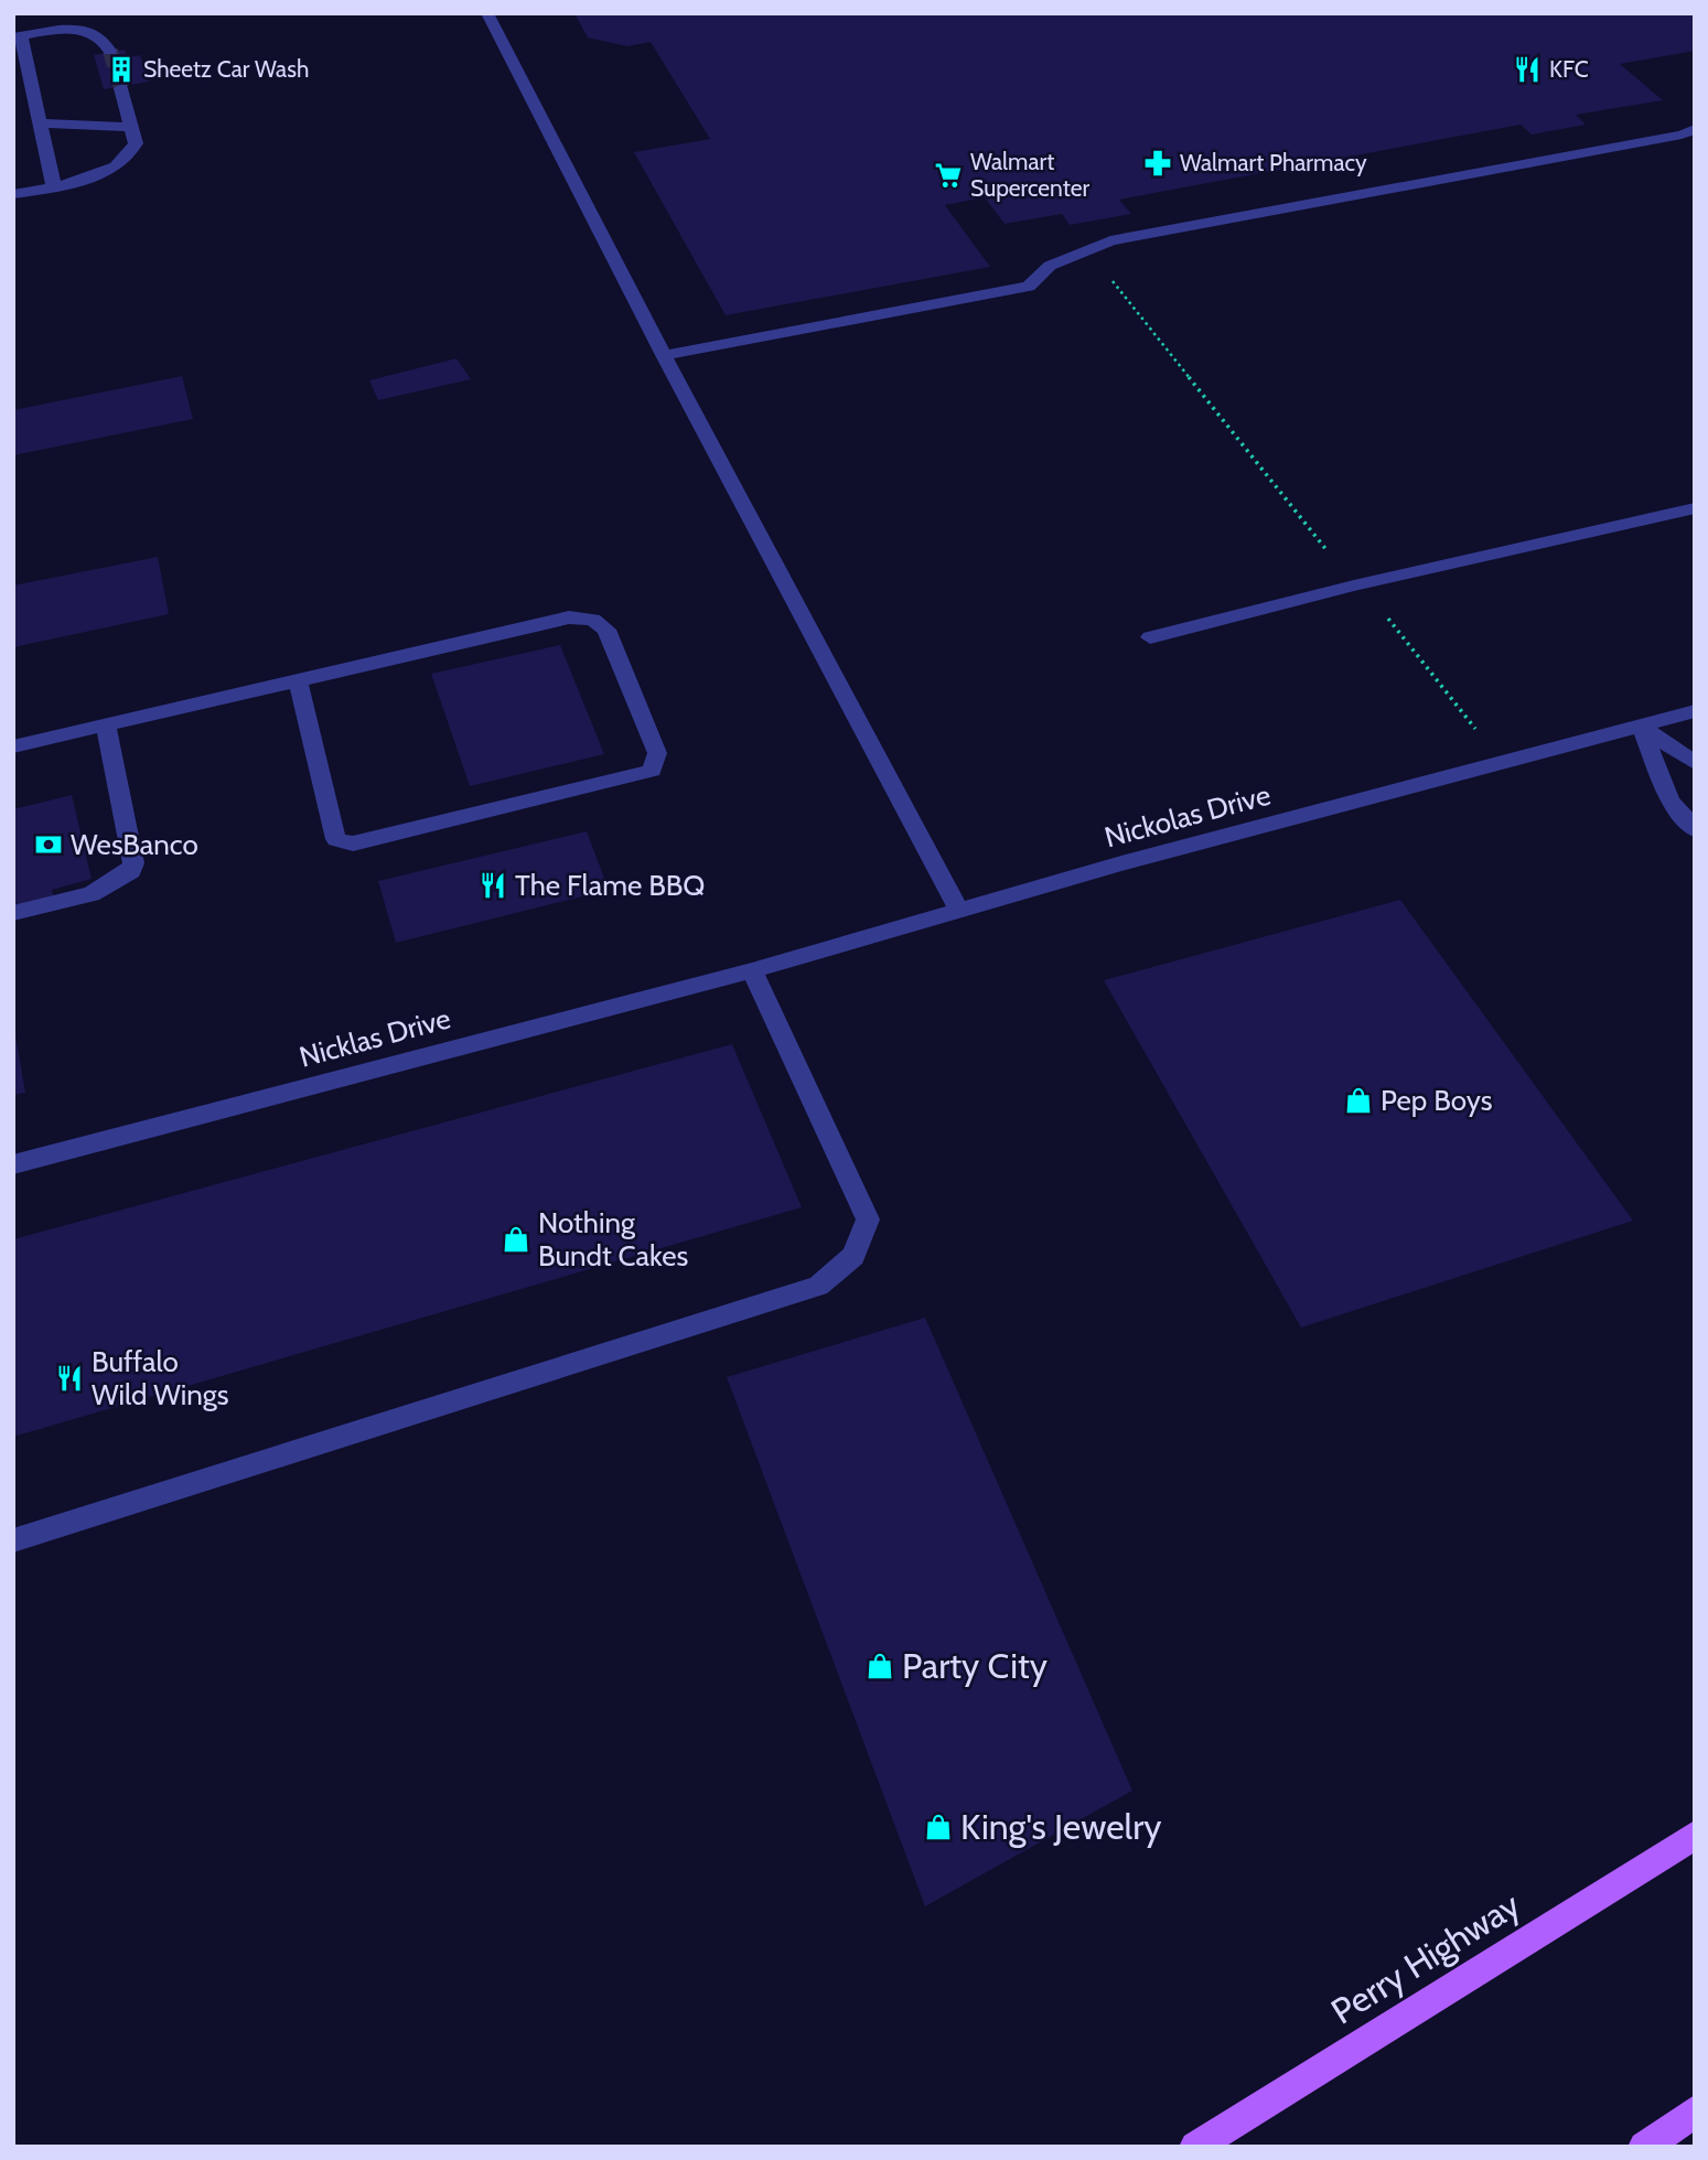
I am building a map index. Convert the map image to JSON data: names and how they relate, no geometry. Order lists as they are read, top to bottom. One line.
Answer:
{"streets":{"main road":["Perry Highway"],"lane":["Nickolas Drive","Nicklas Drive"]},"crossings":[["Nickolas Drive","Nicklas Drive"]],"places":{"building":["Sheetz Car Wash"],"restaurant":["KFC","The Flame BBQ","Buffalo Wild Wings"],"pharmacy":["Walmart Pharmacy"],"supermarket":["Walmart Supercenter"],"bank":["WesBanco"],"shop":["Pep Boys","Nothing Bundt Cakes","Party City","King's Jewelry"]}}
